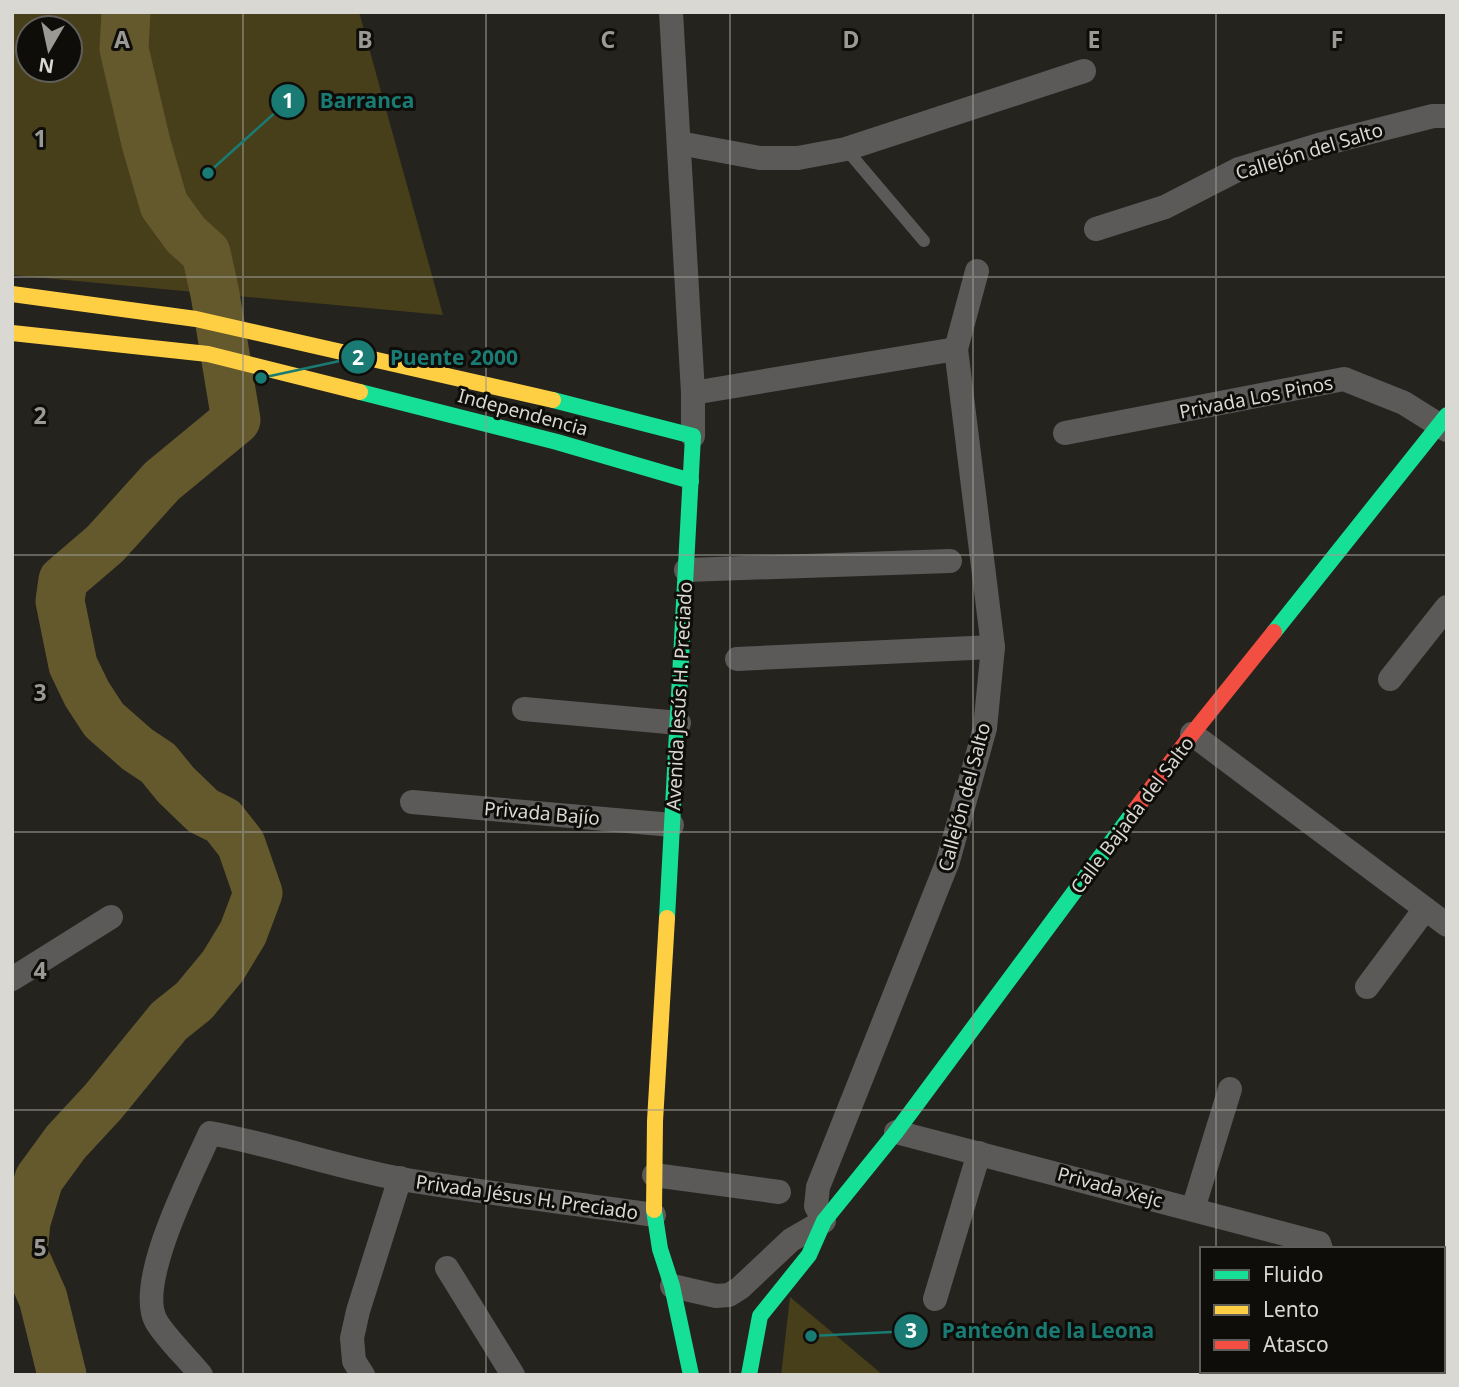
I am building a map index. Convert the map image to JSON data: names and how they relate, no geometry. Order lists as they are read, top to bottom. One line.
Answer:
{"streets":{"street":["Callejón del Salto","Privada Los Pinos","Independencia","Avenida Jesús H. Preciado","Privada Bajío","Calle Bajada del Salto","Privada Xejc","Privada Jésus H. Preciado"]},"crossings":[["Callejón del Salto","Calle Bajada del Salto"],["Privada Los Pinos","Calle Bajada del Salto"],["Independencia","Avenida Jesús H. Preciado"],["Avenida Jesús H. Preciado","Privada Bajío"],["Avenida Jesús H. Preciado","Calle Bajada del Salto"],["Avenida Jesús H. Preciado","Privada Jésus H. Preciado"],["Calle Bajada del Salto","Privada Xejc"]],"places":["Barranca","Puente 2000","Panteón de la Leona"],"legend":["Fluido","Lento","Atasco"],"north":"bottom","grid":{"columns":["A","B","C","D","E","F"],"rows":["1","2","3","4","5"]}}
